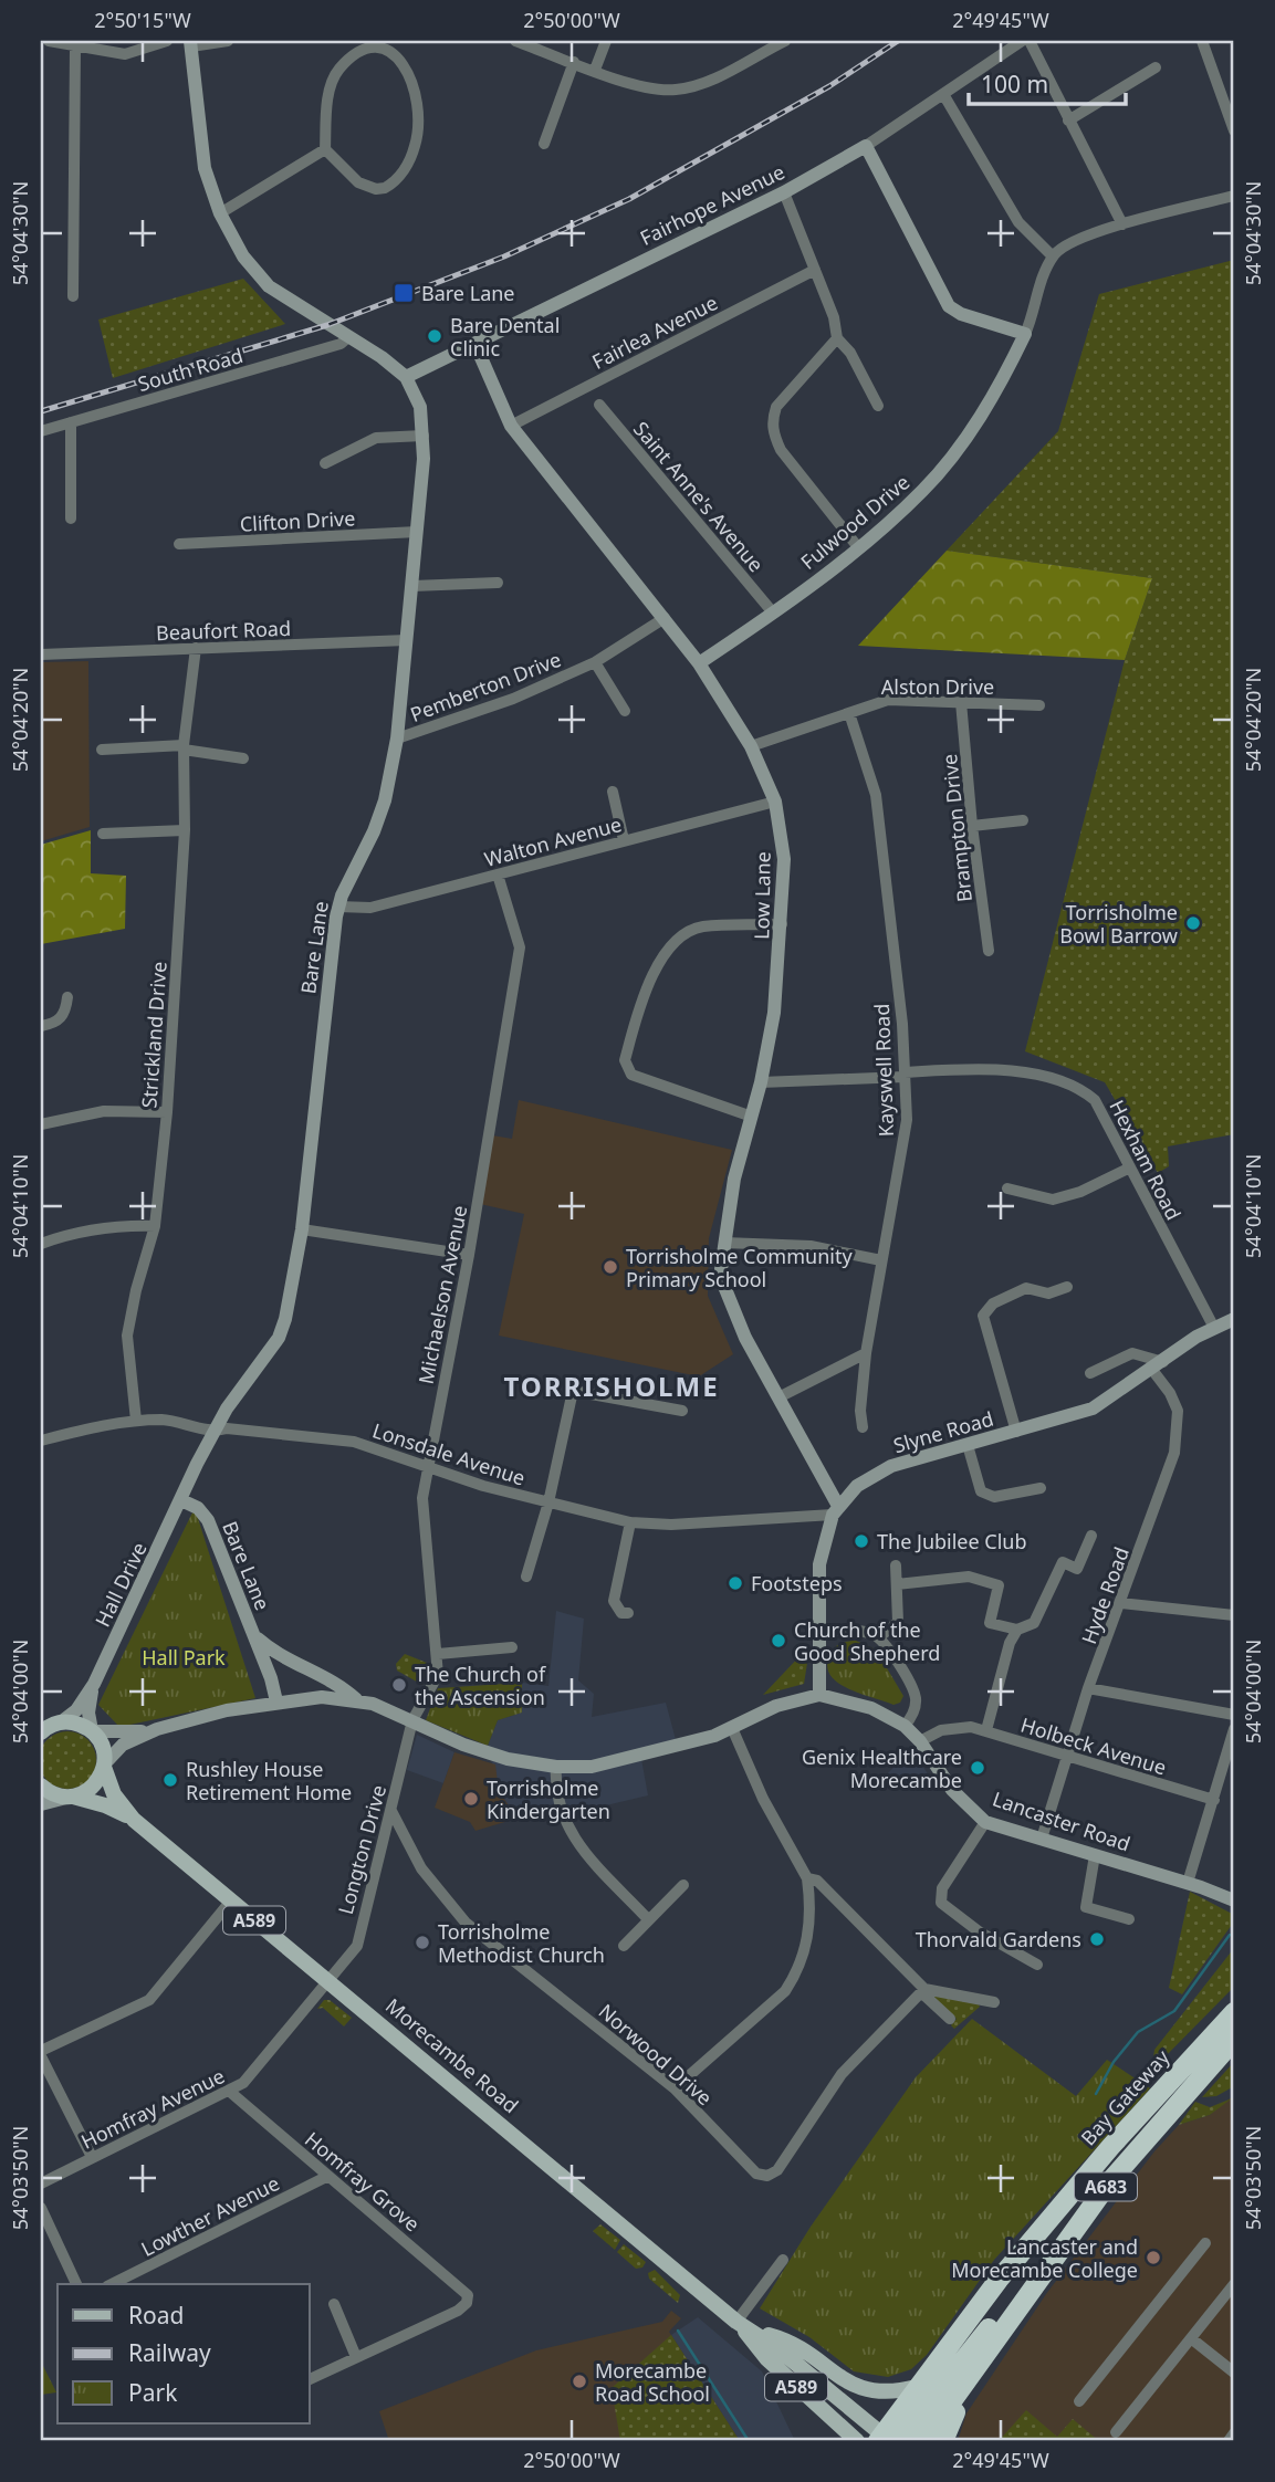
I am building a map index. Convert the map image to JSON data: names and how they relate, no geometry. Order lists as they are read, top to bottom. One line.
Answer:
{"streets":{"highway":["Bay Gateway","A683"],"main road":["A589","Morecambe Road"],"street":["Fairhope Avenue","Fairlea Avenue","South Road","Saint Anne's Avenue","Clifton Drive","Fulwood Drive","Beaufort Road","Pemberton Drive","Alston Drive","Brampton Drive","Walton Avenue","Low Lane","Bare Lane","Strickland Drive","Kayswell Road","Hexham Road","Michaelson Avenue","Slyne Road","Lonsdale Avenue","Hall Drive","Hyde Road","Holbeck Avenue","Lancaster Road","Longton Drive","Norwood Drive","Homfray Avenue","Homfray Grove","Lowther Avenue"]},"crossings":[["Fairhope Avenue","Low Lane"],["Fairhope Avenue","Bare Lane"],["Fairlea Avenue","Low Lane"],["Saint Anne's Avenue","Fulwood Drive"],["Clifton Drive","Bare Lane"],["Fulwood Drive","Low Lane"],["Beaufort Road","Bare Lane"],["Beaufort Road","Strickland Drive"],["Pemberton Drive","Low Lane"],["Pemberton Drive","Bare Lane"],["Alston Drive","Brampton Drive"],["Alston Drive","Low Lane"],["Alston Drive","Kayswell Road"],["Walton Avenue","Low Lane"],["Walton Avenue","Bare Lane"],["Walton Avenue","Michaelson Avenue"],["Low Lane","Hexham Road"],["Low Lane","Slyne Road"],["Low Lane","Lonsdale Avenue"],["Bare Lane","Lonsdale Avenue"],["Bare Lane","Hall Drive"],["Bare Lane","Lancaster Road"],["Strickland Drive","Lonsdale Avenue"],["Kayswell Road","Hexham Road"],["Hexham Road","Slyne Road"],["Michaelson Avenue","Lonsdale Avenue"],["Michaelson Avenue","Lancaster Road"],["Michaelson Avenue","Longton Drive"],["Slyne Road","Lonsdale Avenue"],["Slyne Road","Hyde Road"],["Hall Drive","Lancaster Road"],["Hall Drive","A589"],["Hyde Road","Holbeck Avenue"],["Hyde Road","Lancaster Road"],["Holbeck Avenue","Lancaster Road"],["Lancaster Road","Longton Drive"],["Lancaster Road","A589"],["Lancaster Road","Morecambe Road"],["Longton Drive","Norwood Drive"],["Longton Drive","Morecambe Road"],["Longton Drive","Homfray Avenue"],["A589","Morecambe Road"],["Morecambe Road","Bay Gateway"],["Morecambe Road","Homfray Avenue"],["Homfray Avenue","Homfray Grove"],["Homfray Grove","Lowther Avenue"]],"districts":["TORRISHOLME"],"parks":["Hall Park"],"places":{"transit":["Bare Lane"],"other":["Bare Dental Clinic","Torrisholme Bowl Barrow","Torrisholme Community Primary School","The Jubilee Club","Footsteps","Church of the Good Shepherd","The Church of the Ascension","Genix Healthcare Morecambe","Rushley House Retirement Home","Torrisholme Kindergarten","Thorvald Gardens","Torrisholme Methodist Church","Lancaster and Morecambe College","Morecambe Road School"]},"legend":["Road","Railway","Park"],"scale_bar":"100 m","coordinates":["2°50'15\"W","2°50'00\"W","2°49'45\"W","54°04'30\"N","54°04'20\"N","54°04'10\"N","54°04'00\"N","54°03'50\"N"]}
